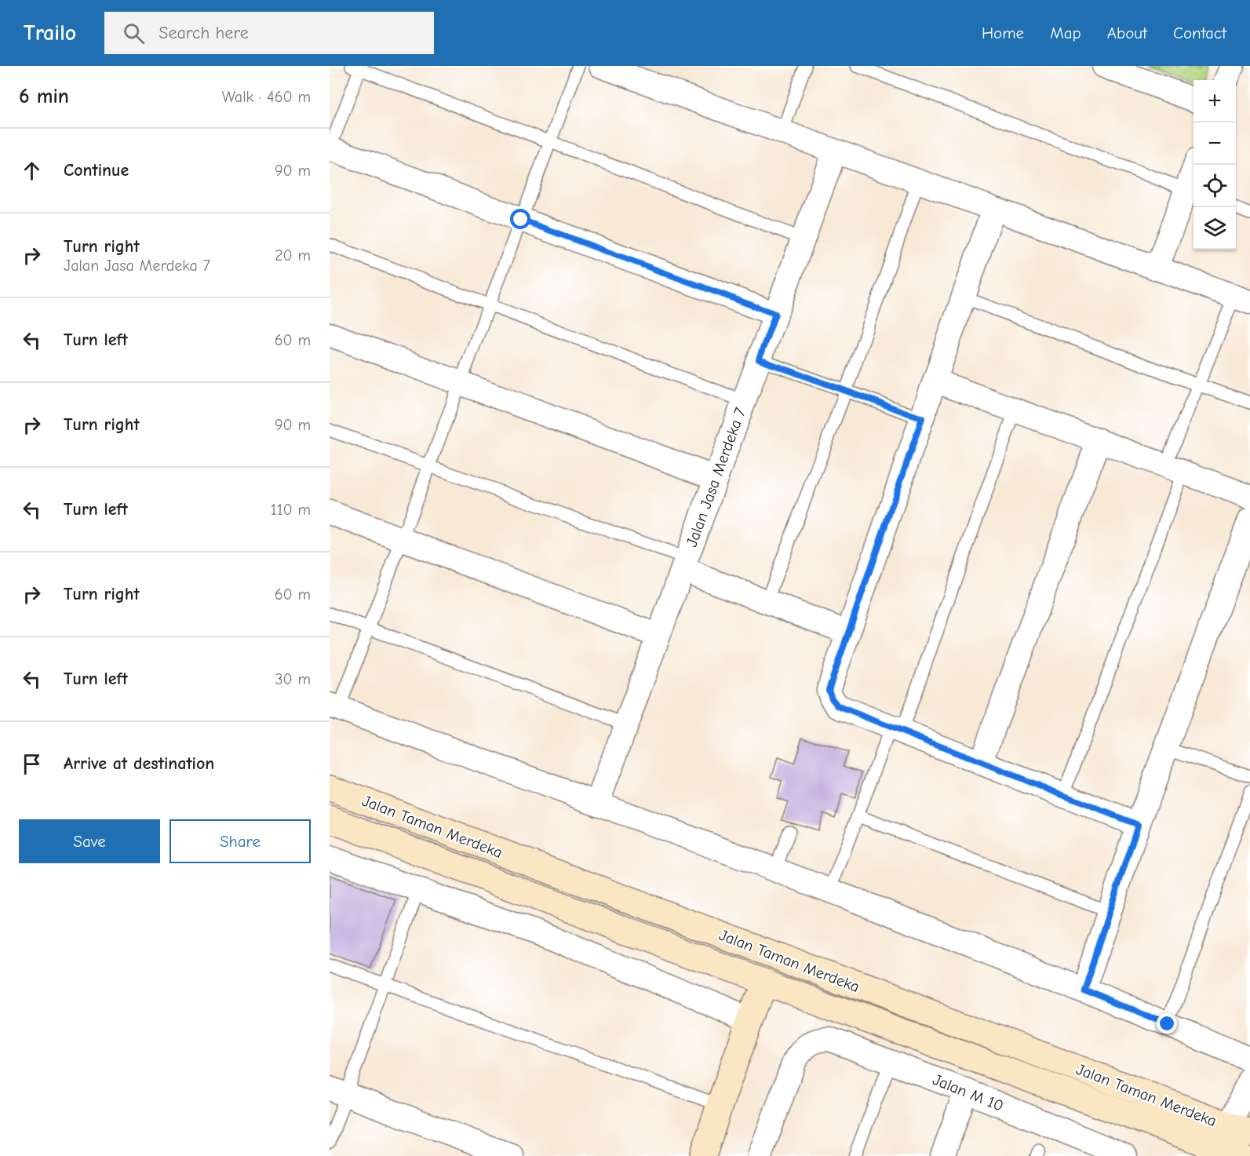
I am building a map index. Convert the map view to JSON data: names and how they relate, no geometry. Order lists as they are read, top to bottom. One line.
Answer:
{"streets":{"main road":["Jalan Taman Merdeka"],"street":["Jalan Jasa Merdeka 7","Jalan M 10"]},"page":{"header":"Trailo","search":"Search here","nav":["Home","Map","About","Contact"],"heading":["6 min","Walk · 460 m"],"map_buttons":["+","−"],"list":[["Continue","90 m"],["Turn right","Jalan Jasa Merdeka 7","20 m"],["Turn left","60 m"],["Turn right","90 m"],["Turn left","110 m"],["Turn right","60 m"],["Turn left","30 m"],"Arrive at destination"],"buttons":["Save","Share"]}}
